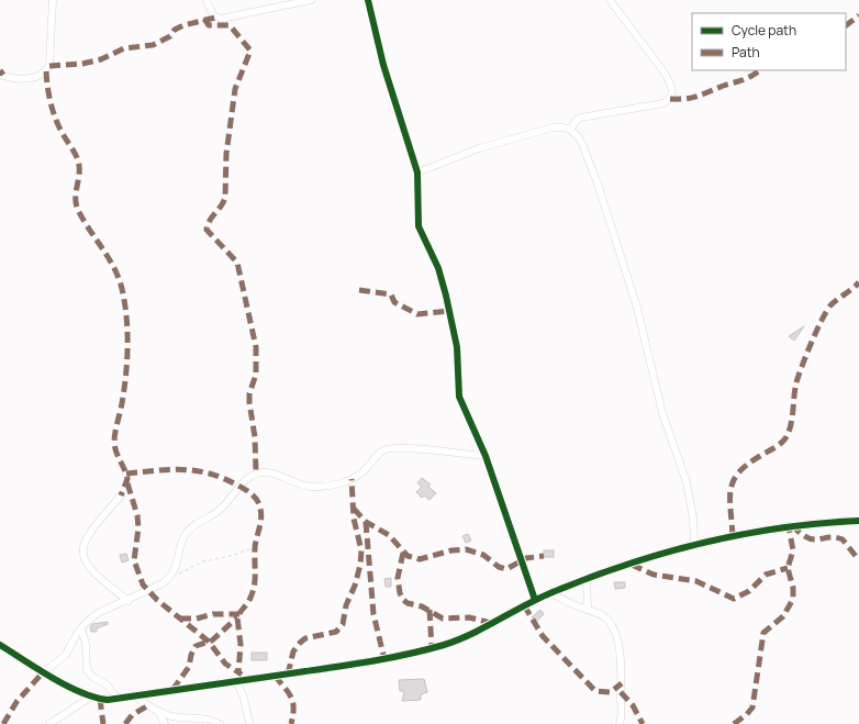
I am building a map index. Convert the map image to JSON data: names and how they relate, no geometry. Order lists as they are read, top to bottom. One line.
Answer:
{"legend":["Cycle path","Path"]}
